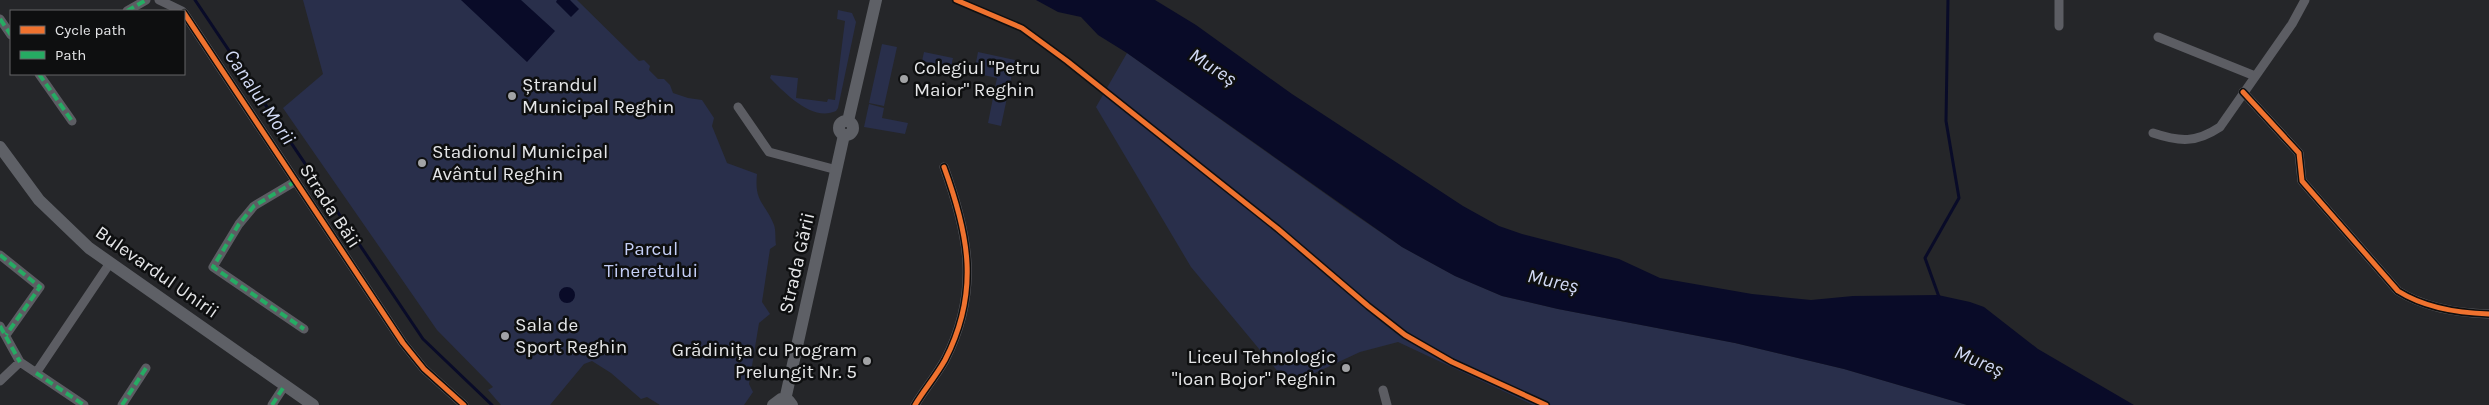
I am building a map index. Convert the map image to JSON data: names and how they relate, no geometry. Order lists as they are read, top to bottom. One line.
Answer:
{"streets":{"main road":["Strada Gării","Bulevardul Unirii"],"street":["Strada Băii"]},"water":["Mureș","Canalul Morii"],"parks":["Parcul Tineretului"],"places":["Colegiul \"Petru Maior\" Reghin","Ștrandul Municipal Reghin","Stadionul Municipal Avântul Reghin","Sala de Sport Reghin","Grădinița cu Program Prelungit Nr. 5","Liceul Tehnologic \"Ioan Bojor\" Reghin"],"legend":["Cycle path","Path"]}
